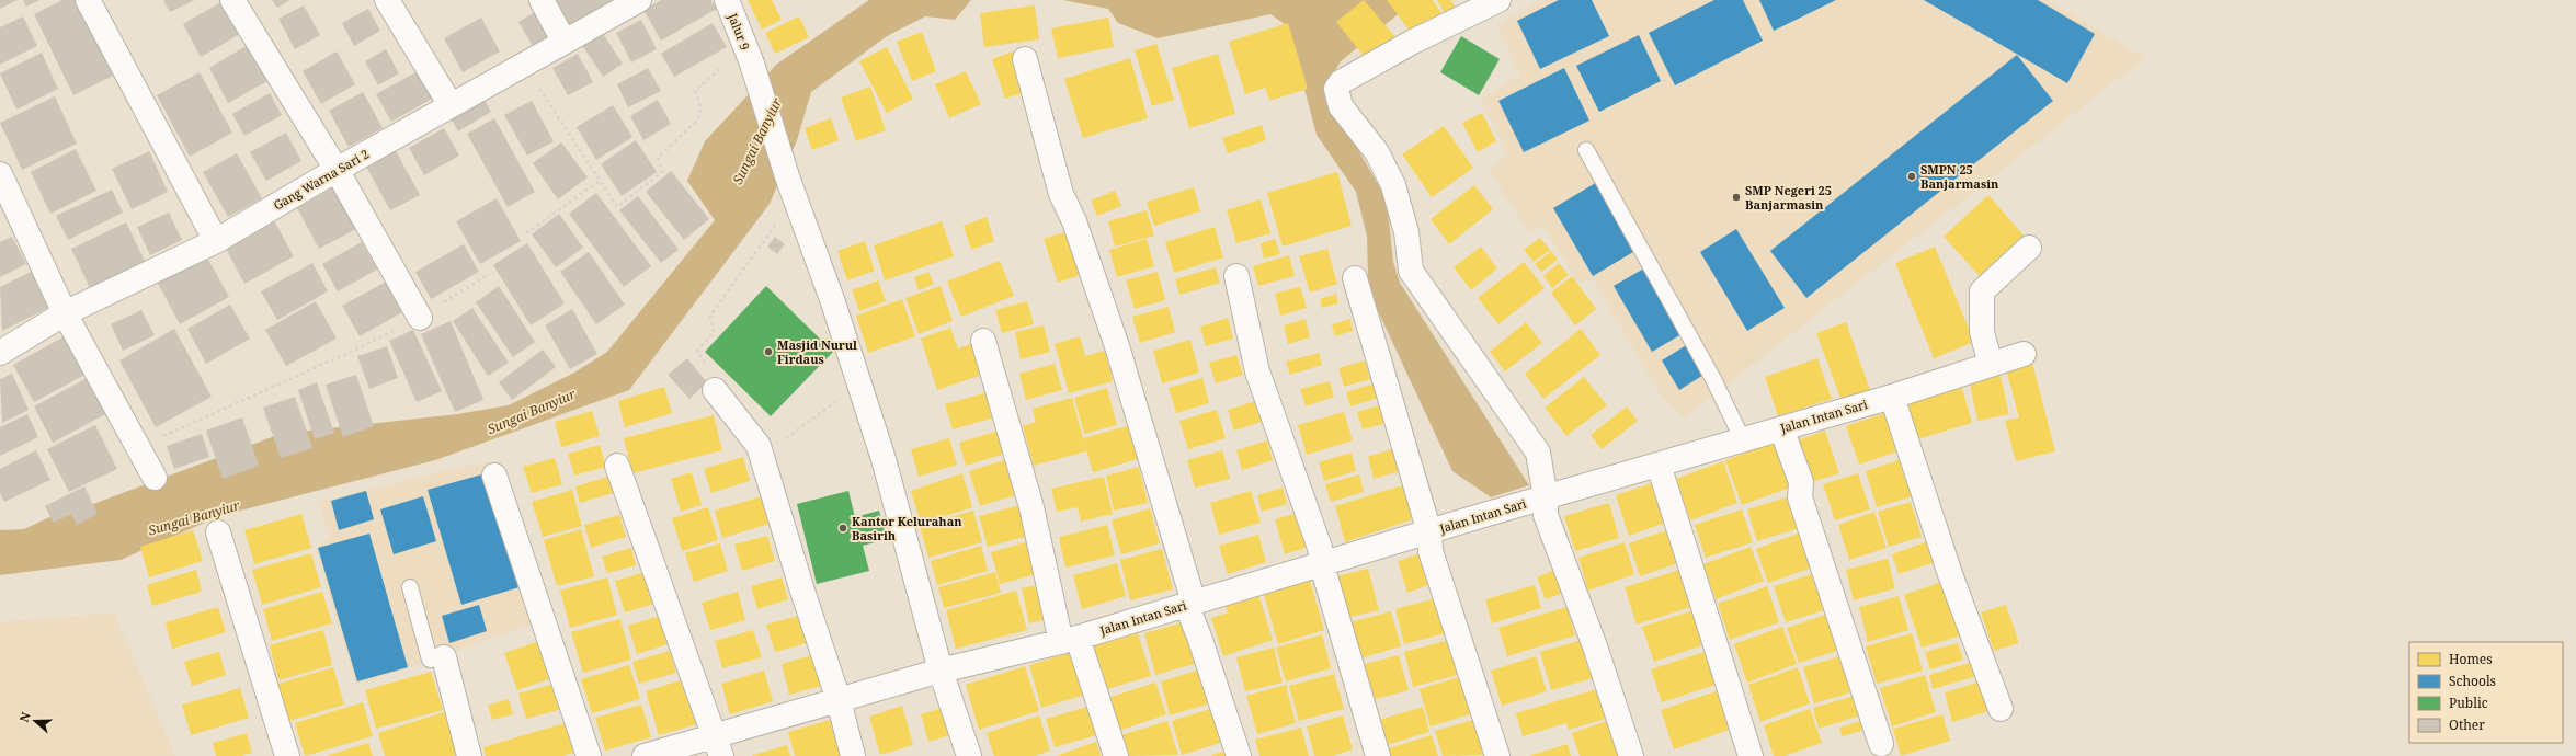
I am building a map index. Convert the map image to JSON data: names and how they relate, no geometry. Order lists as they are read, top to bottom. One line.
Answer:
{"streets":{"street":["Jalur 9","Gang Warna Sari 2","Jalan Intan Sari"]},"crossings":[["Jalur 9","Jalan Intan Sari"]],"water":["Sungai Banyiur"],"places":["SMPN 25 Banjarmasin","SMP Negeri 25 Banjarmasin","Masjid Nurul Firdaus","Kantor Kelurahan Basirih"],"legend":["Homes","Schools","Public","Other"],"north":"left"}
